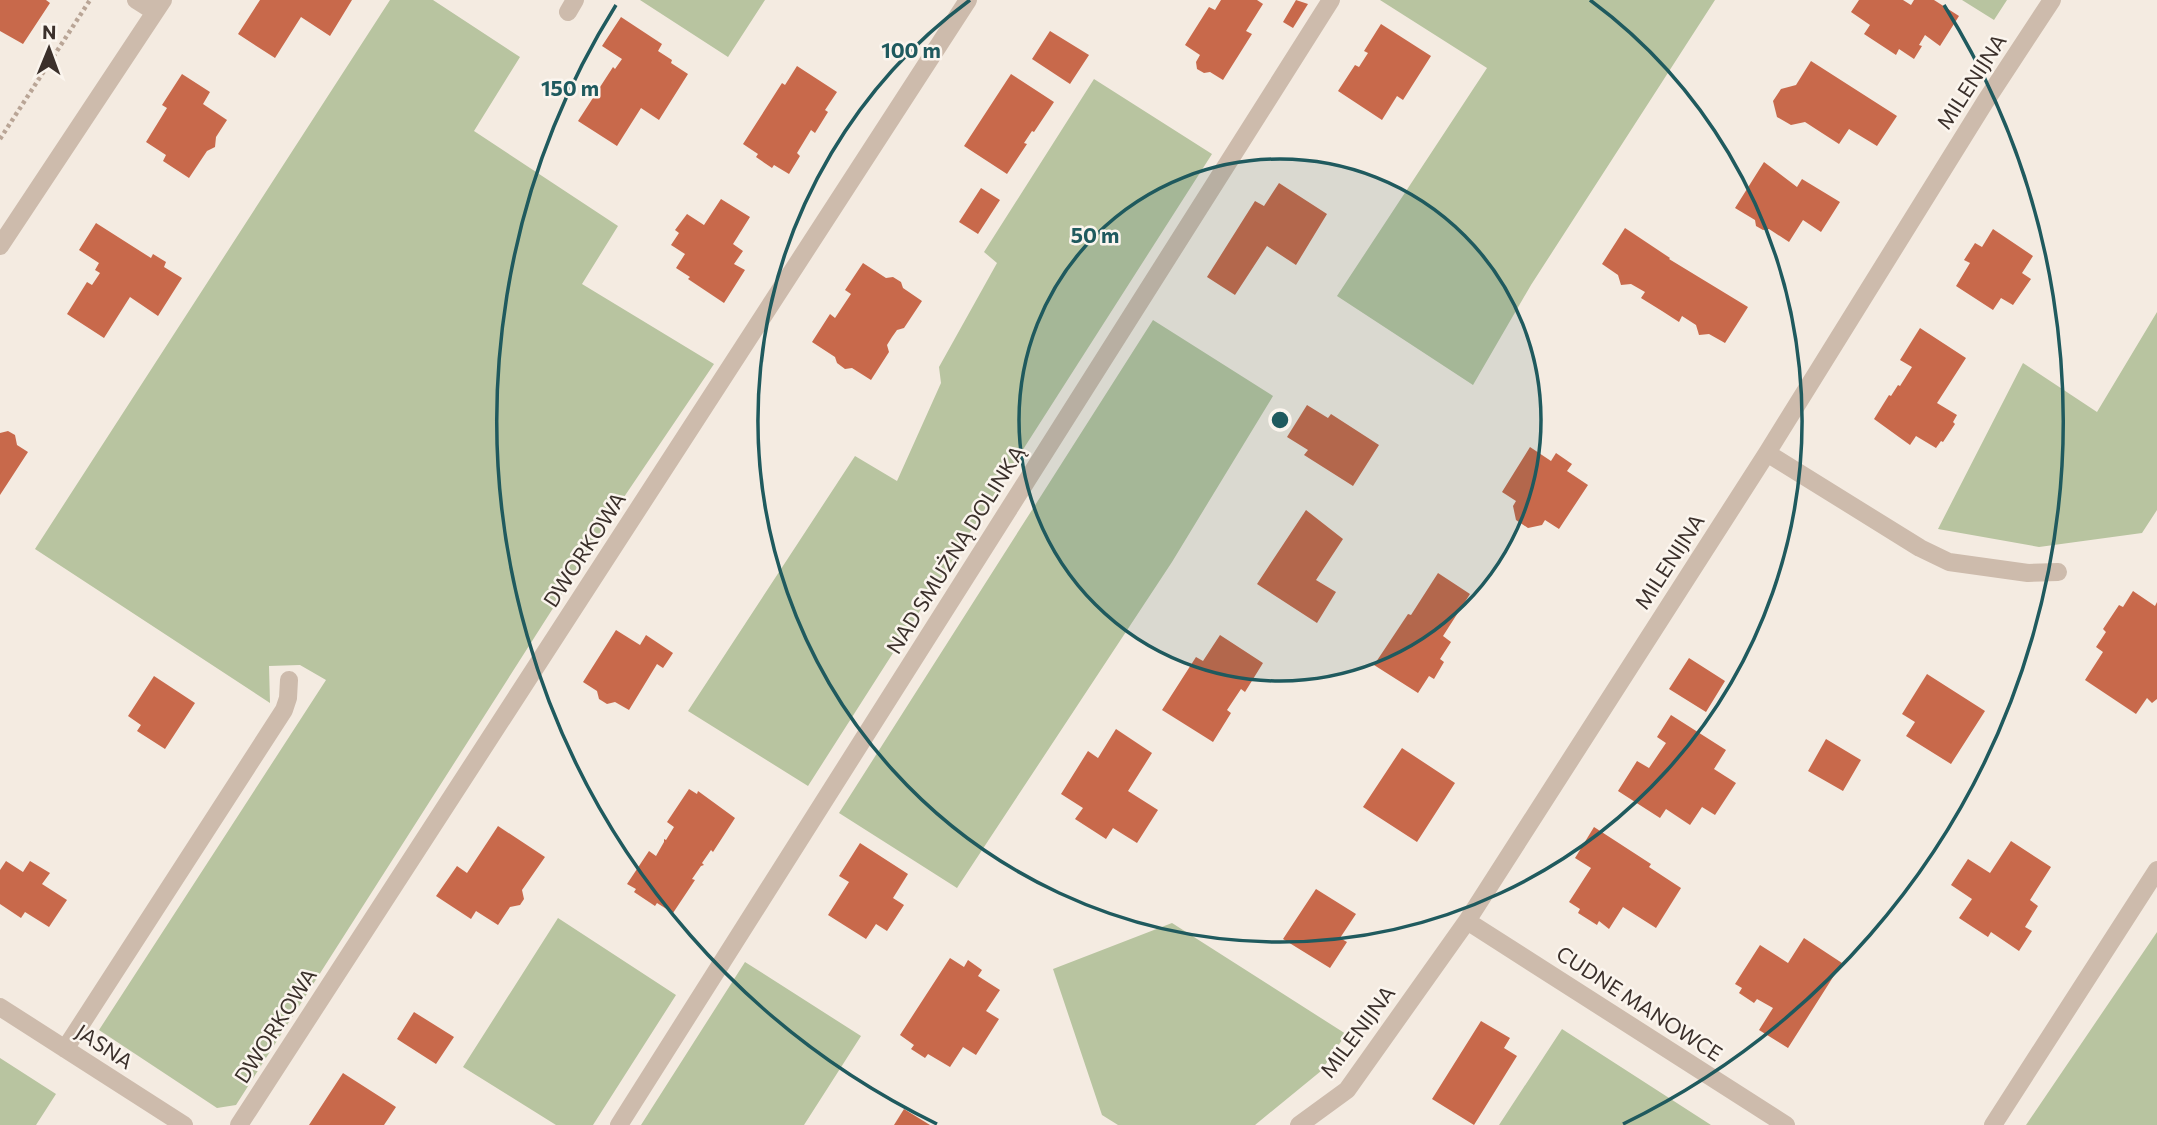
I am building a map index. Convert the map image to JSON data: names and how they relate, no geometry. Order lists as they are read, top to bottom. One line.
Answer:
{"streets":{"street":["MILENIJNA","DWORKOWA","NAD SMUŻNĄ DOLINKĄ","CUDNE MANOWCE","JASNA"]},"crossings":[["MILENIJNA","CUDNE MANOWCE"]],"north":"top","rings":["100 m","150 m","50 m"]}
